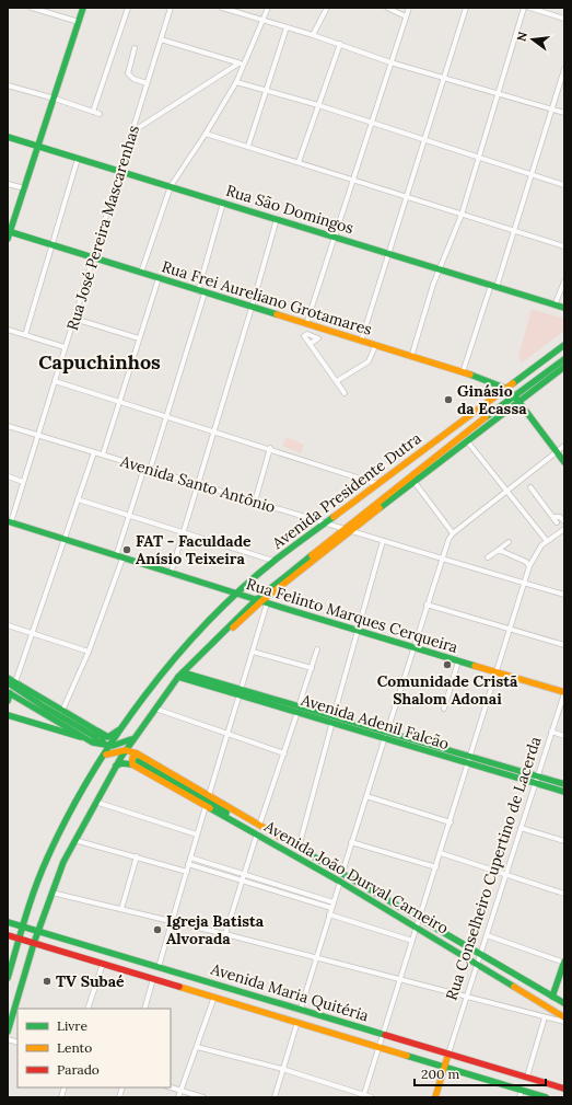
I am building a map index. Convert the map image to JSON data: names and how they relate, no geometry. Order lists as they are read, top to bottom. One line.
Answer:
{"streets":{"main road":["Rua São Domingos","Rua Frei Aureliano Grotamares","Avenida Presidente Dutra","Rua Felinto Marques Cerqueira","Avenida Adenil Falcão","Avenida João Durval Carneiro","Avenida Maria Quitéria"],"street":["Rua José Pereira Mascarenhas","Avenida Santo Antônio","Rua Conselheiro Cupertino de Lacerda"]},"crossings":[["Rua São Domingos","Rua José Pereira Mascarenhas"],["Rua José Pereira Mascarenhas","Rua Frei Aureliano Grotamares"],["Rua José Pereira Mascarenhas","Avenida Santo Antônio"],["Rua José Pereira Mascarenhas","Rua Felinto Marques Cerqueira"],["Rua Frei Aureliano Grotamares","Avenida Presidente Dutra"],["Avenida Santo Antônio","Avenida Presidente Dutra"],["Avenida Presidente Dutra","Rua Felinto Marques Cerqueira"],["Avenida Presidente Dutra","Avenida Adenil Falcão"],["Avenida Presidente Dutra","Avenida João Durval Carneiro"],["Avenida Presidente Dutra","Avenida Maria Quitéria"],["Rua Felinto Marques Cerqueira","Rua Conselheiro Cupertino de Lacerda"],["Avenida Adenil Falcão","Rua Conselheiro Cupertino de Lacerda"],["Rua Conselheiro Cupertino de Lacerda","Avenida João Durval Carneiro"],["Rua Conselheiro Cupertino de Lacerda","Avenida Maria Quitéria"]],"districts":["Capuchinhos"],"places":["Ginásio da Ecassa","FAT - Faculdade Anísio Teixeira","Comunidade Cristã Shalom Adonai","Igreja Batista Alvorada","TV Subaé"],"legend":["Livre","Lento","Parado"],"scale_bar":"200 m","north":"left"}
